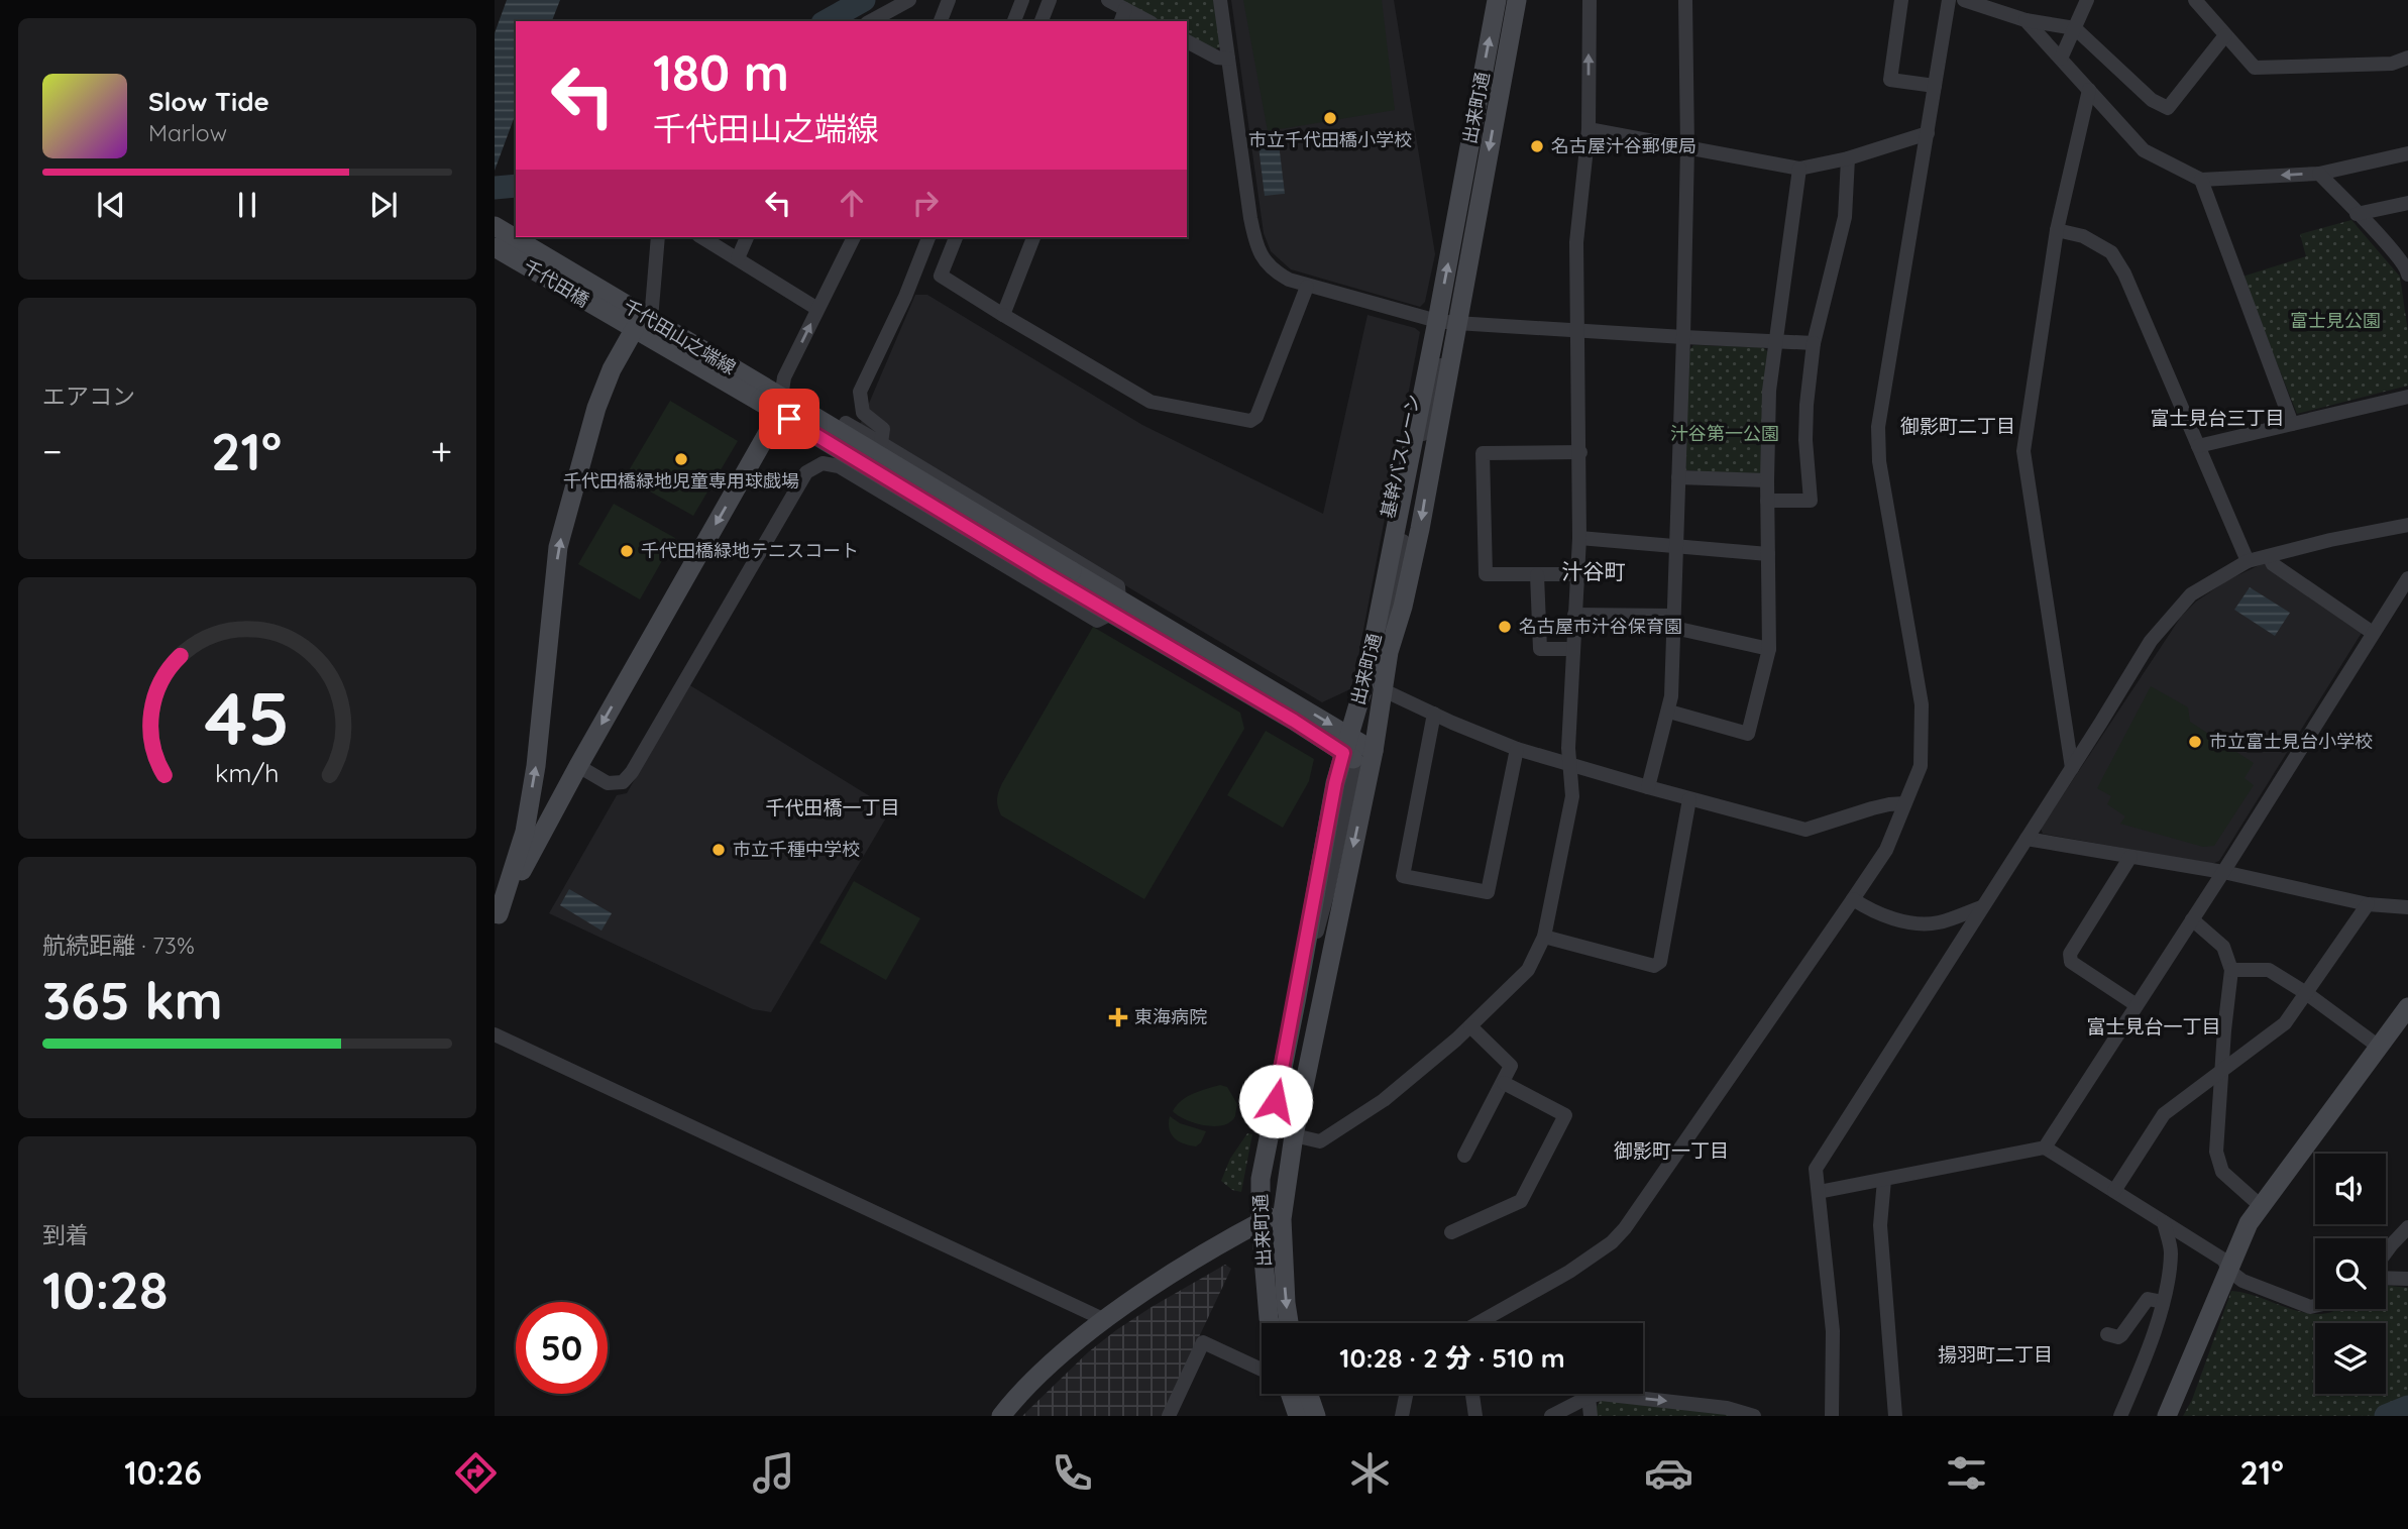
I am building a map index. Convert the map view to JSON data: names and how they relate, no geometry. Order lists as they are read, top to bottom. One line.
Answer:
{"streets":{"street":["出来町通","千代田橋","千代田山之端線"]},"crossings":[["出来町通","千代田山之端線"],["千代田橋","千代田山之端線"]],"districts":["富士見台三丁目","御影町二丁目","汁谷町","千代田橋一丁目","富士見台一丁目","御影町一丁目","揚羽町二丁目"],"parks":["富士見公園","汁谷第一公園"],"places":{"other":["市立千代田橋小学校","名古屋汁谷郵便局","千代田橋緑地児童専用球戯場","千代田橋緑地テニスコート","名古屋市汁谷保育園","市立富士見台小学校","市立千種中学校"],"health":["東海病院"]},"page":{"turn":["180 m","千代田山之端線"],"song":["Slow Tide","Marlow"],"tile":["エアコン",["航続距離 · 73%","365 km"],["到着","10:28"]],"heat":["−","21°","+"],"limit":"50","trip":"10:28 · 2 分 · 510 m","tabs":["10:26","21°"],"gauge":["45","km/h"]}}
